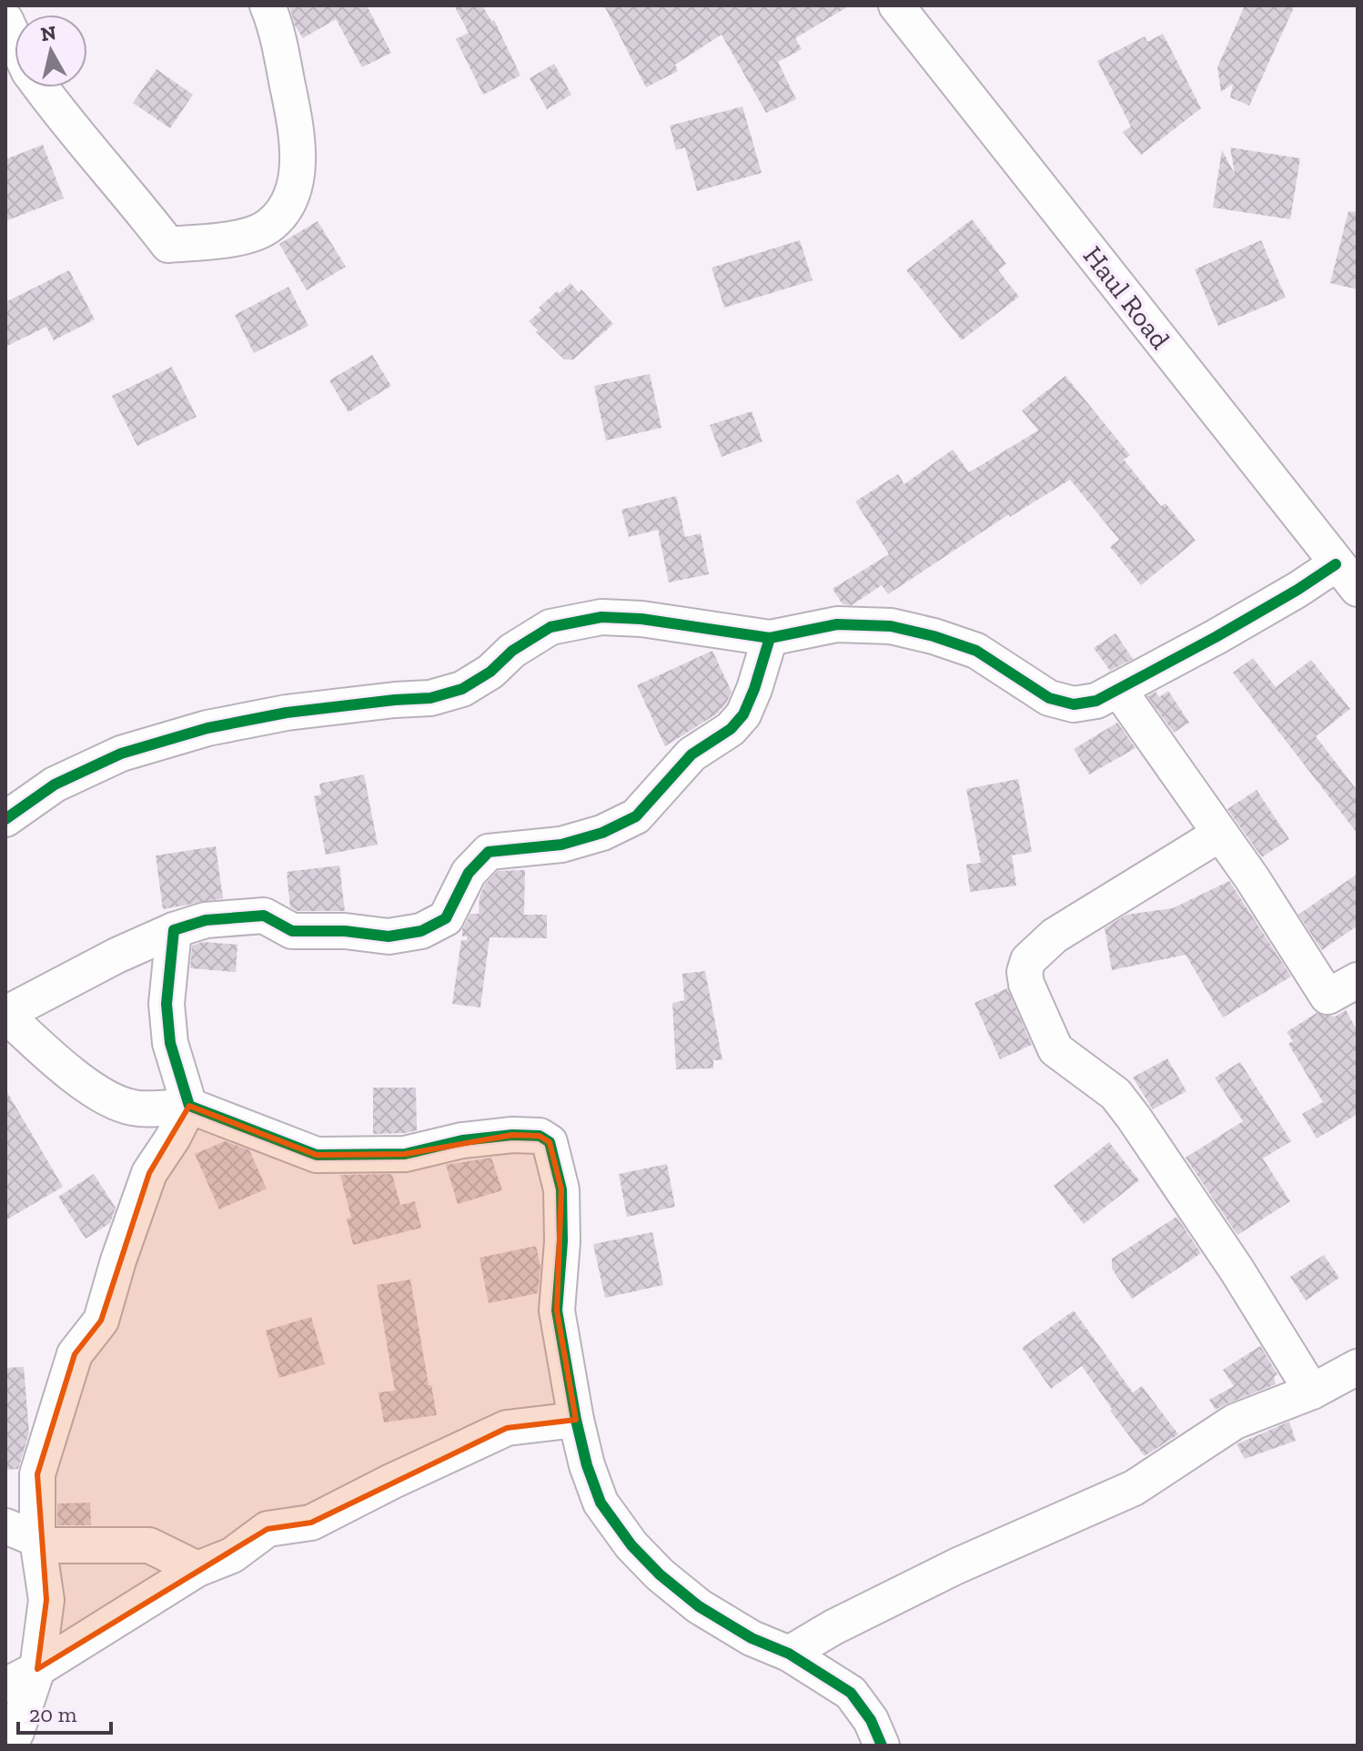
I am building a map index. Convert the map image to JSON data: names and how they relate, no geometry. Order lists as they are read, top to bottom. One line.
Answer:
{"streets":{"street":["Haul Road"]},"scale_bar":"20 m","north":"top"}
